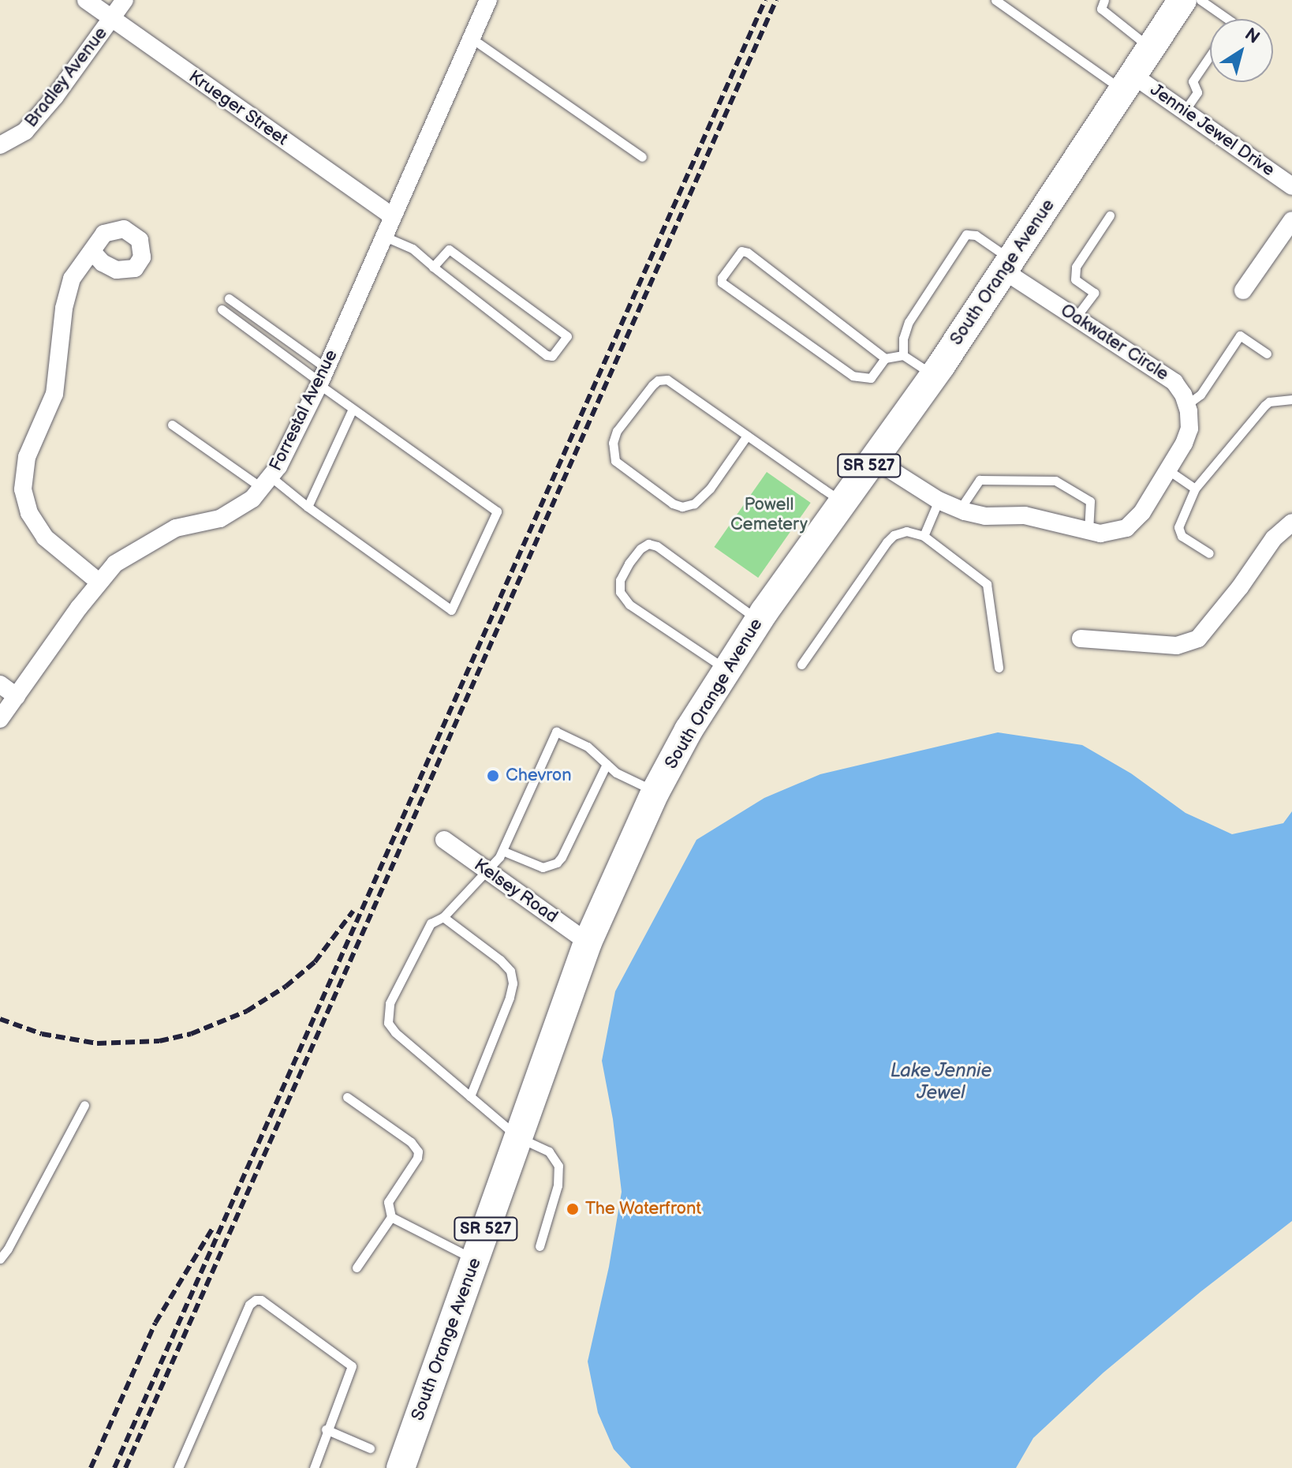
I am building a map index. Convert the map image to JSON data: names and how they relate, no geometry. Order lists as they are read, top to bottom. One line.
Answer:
{"streets":{"main road":["South Orange Avenue","SR 527"],"street":["Bradley Avenue","Krueger Street","Jennie Jewel Drive","Oakwater Circle","Forrestal Avenue","Kelsey Road"]},"crossings":[["Bradley Avenue","Krueger Street"],["Krueger Street","Forrestal Avenue"],["Jennie Jewel Drive","South Orange Avenue"],["South Orange Avenue","Oakwater Circle"],["South Orange Avenue","Kelsey Road"]],"water":["Lake Jennie Jewel"],"parks":["Powell Cemetery"],"places":["Chevron","The Waterfront"],"north":"top right"}
